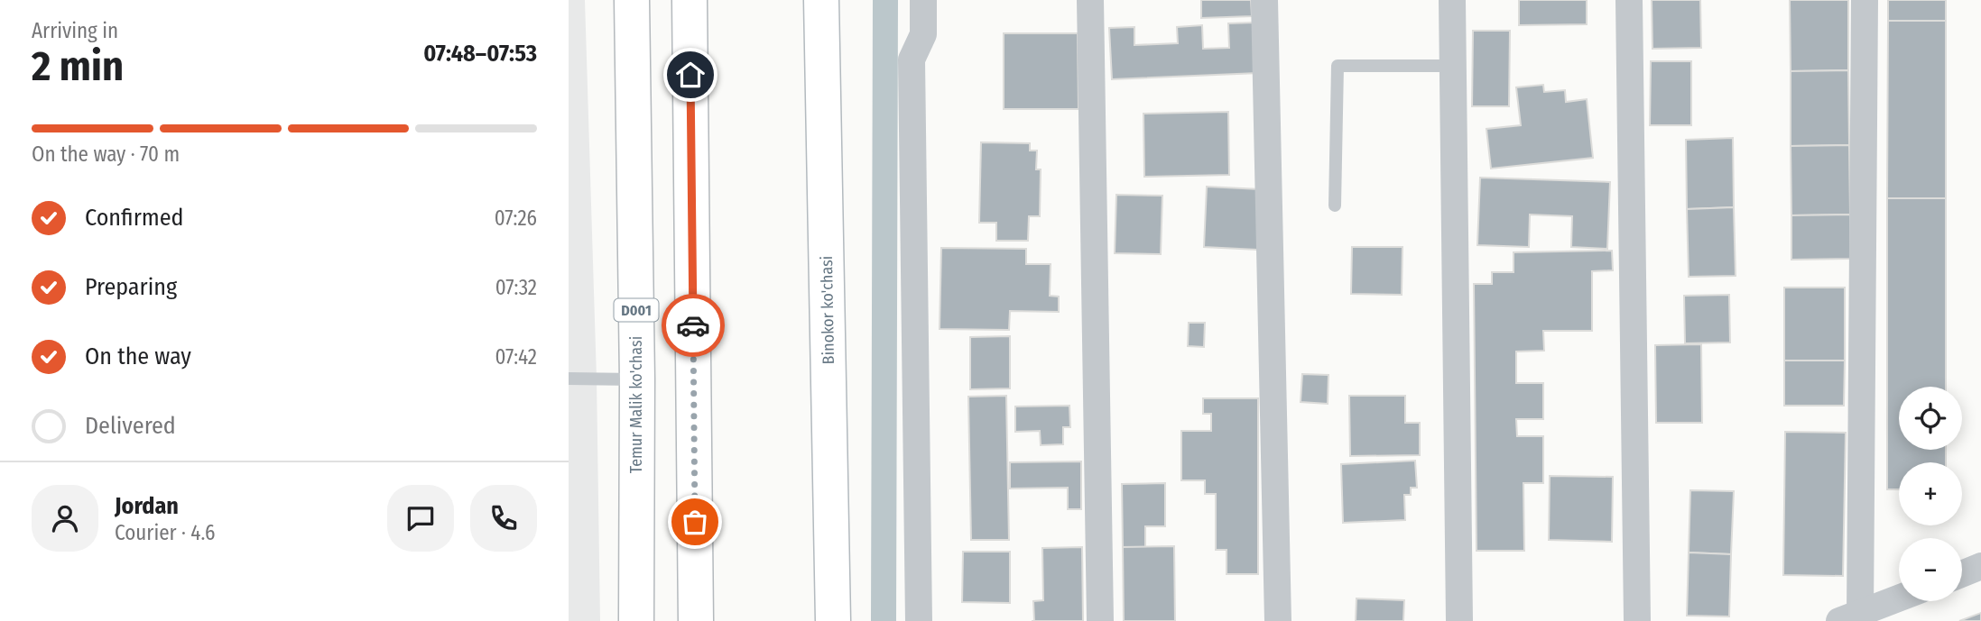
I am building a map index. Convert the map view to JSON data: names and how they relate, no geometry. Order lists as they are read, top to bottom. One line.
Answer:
{"streets":{"main road":["D001","Binokor ko'chasi","Temur Malik ko'chasi"]},"page":{"heading":["2 min","Arriving in","07:48–07:53"],"panel":["Jordan","Courier · 4.6"],"bar":"On the way · 70 m","list":[["Confirmed","07:26"],["Preparing","07:32"],["On the way","07:42"],"Delivered"],"map_buttons":["+","−"]}}
